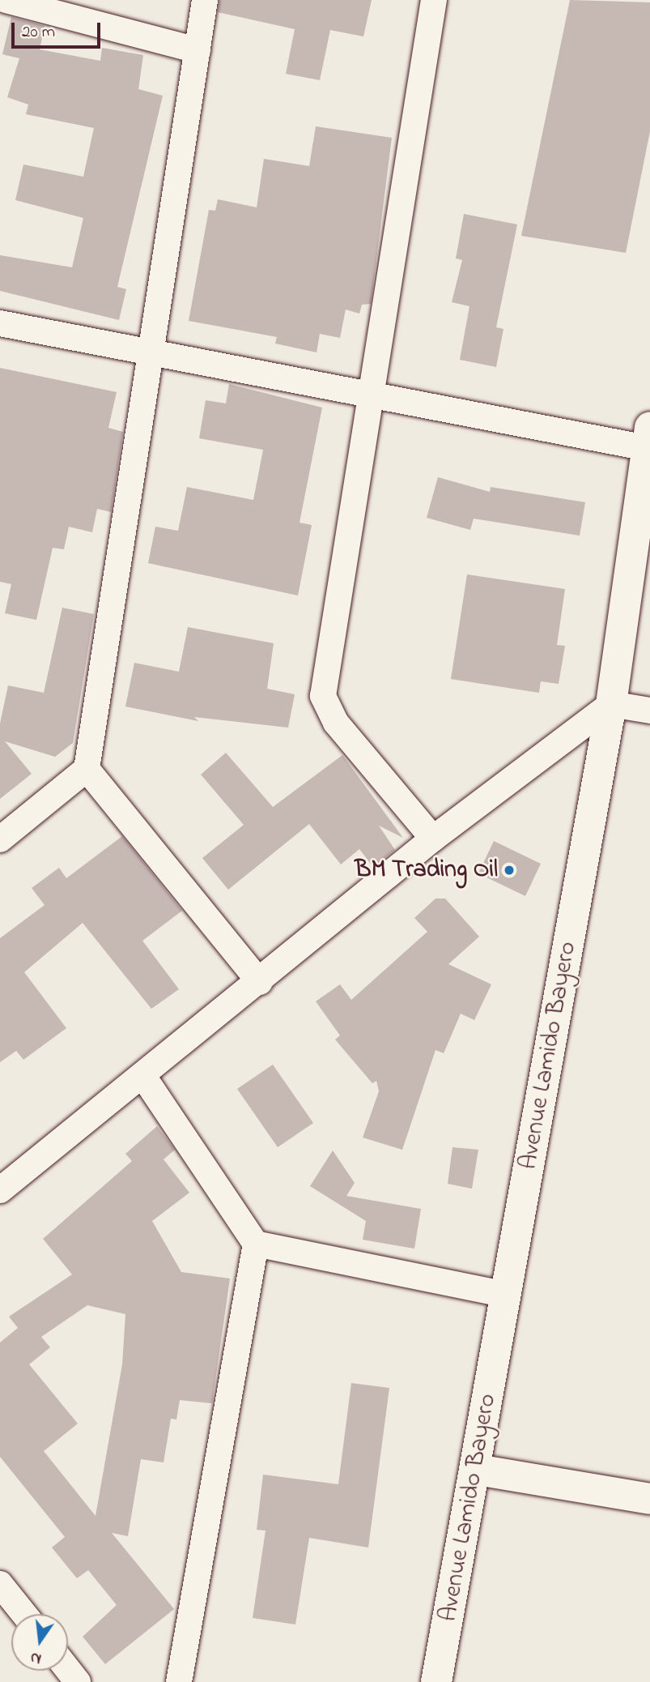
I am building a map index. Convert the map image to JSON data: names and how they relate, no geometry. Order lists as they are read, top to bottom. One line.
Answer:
{"streets":{"street":["Avenue Lamido Bayero"]},"places":["BM Trading Oil"],"scale_bar":"20 m","north":"bottom"}
